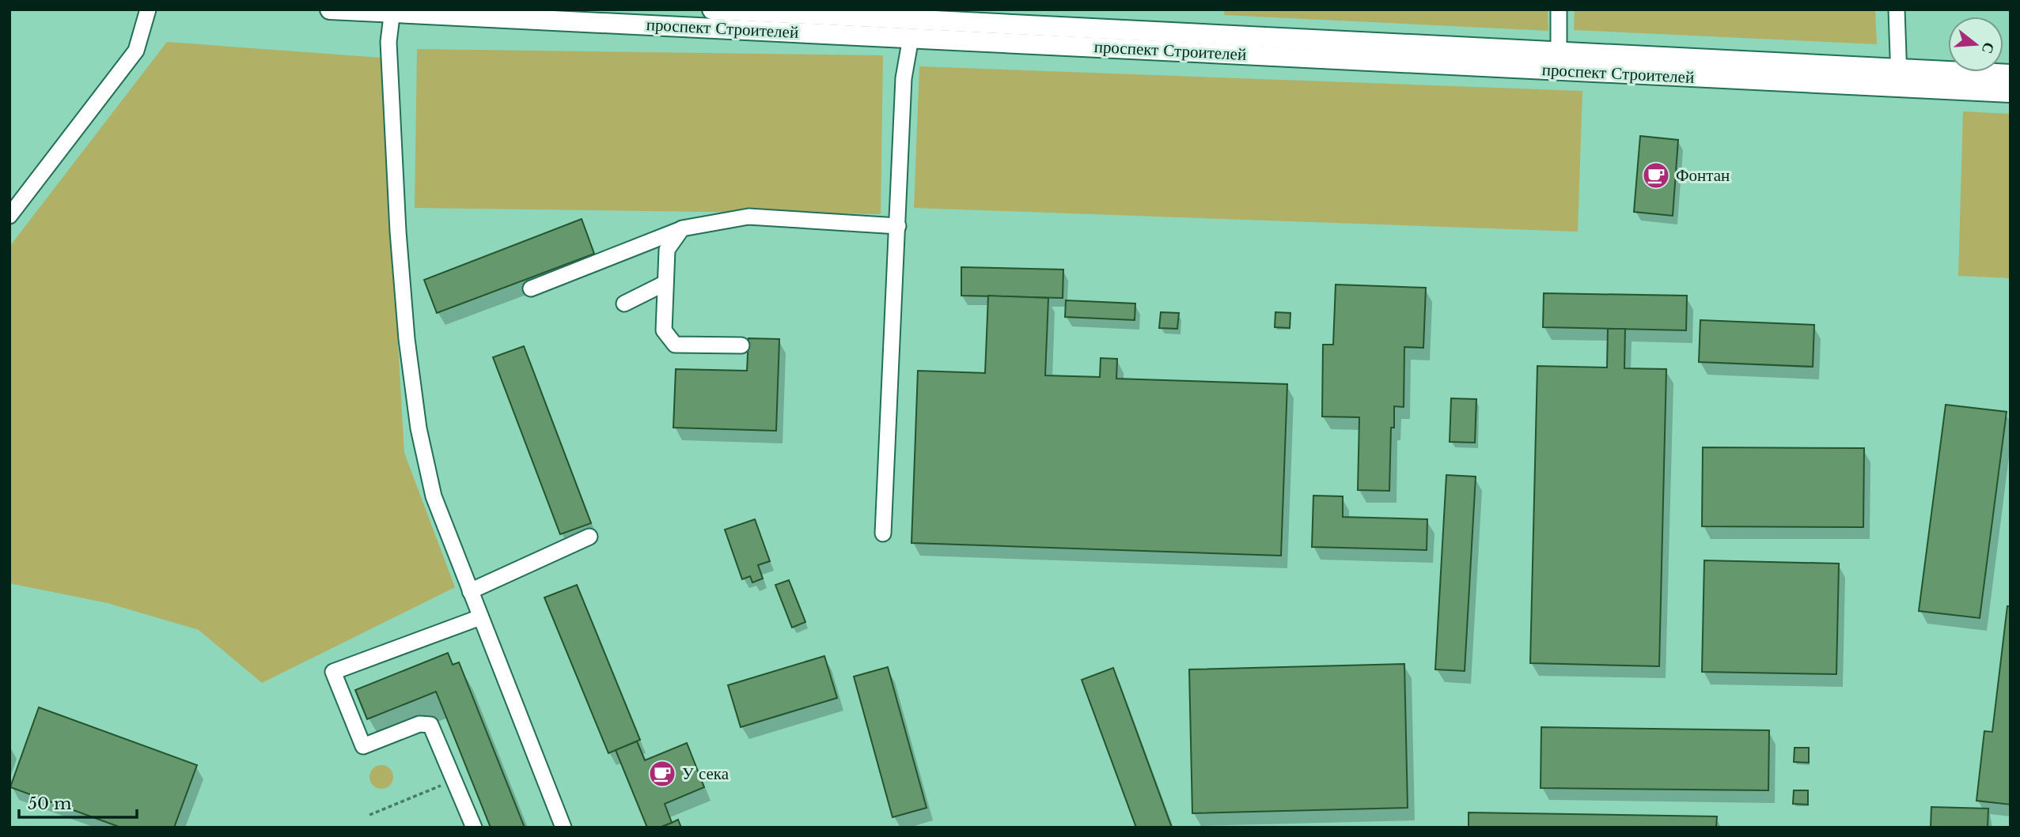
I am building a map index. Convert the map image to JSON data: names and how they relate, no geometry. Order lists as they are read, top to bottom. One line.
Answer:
{"streets":{"main road":["проспект Строителей"]},"places":{"cafe":["Фонтан","У сека"]},"scale_bar":"50 m","north":"right"}
